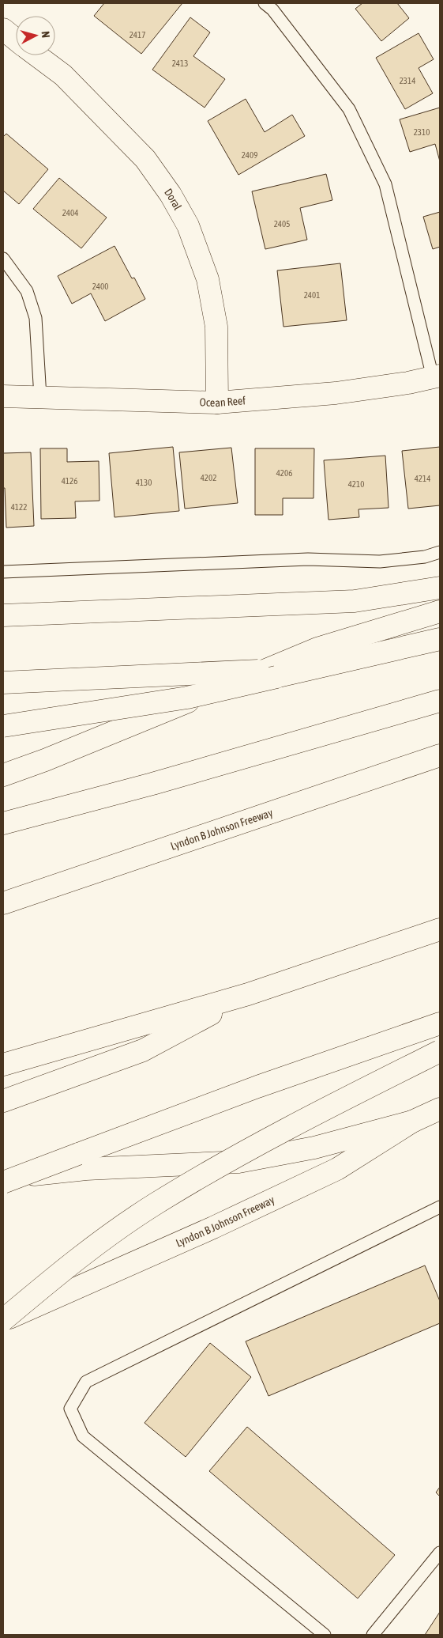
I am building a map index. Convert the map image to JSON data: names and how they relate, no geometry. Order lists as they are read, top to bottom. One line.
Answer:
{"streets":{"main road":["Doral","Ocean Reef","Lyndon B Johnson Freeway"]},"crossings":[["Doral","Ocean Reef"]],"house_numbers":["2417","2413","2314","2310","2409","2404","2405","2400","2401","4206","4202","4214","4126","4130","4210","4122"],"north":"right"}
